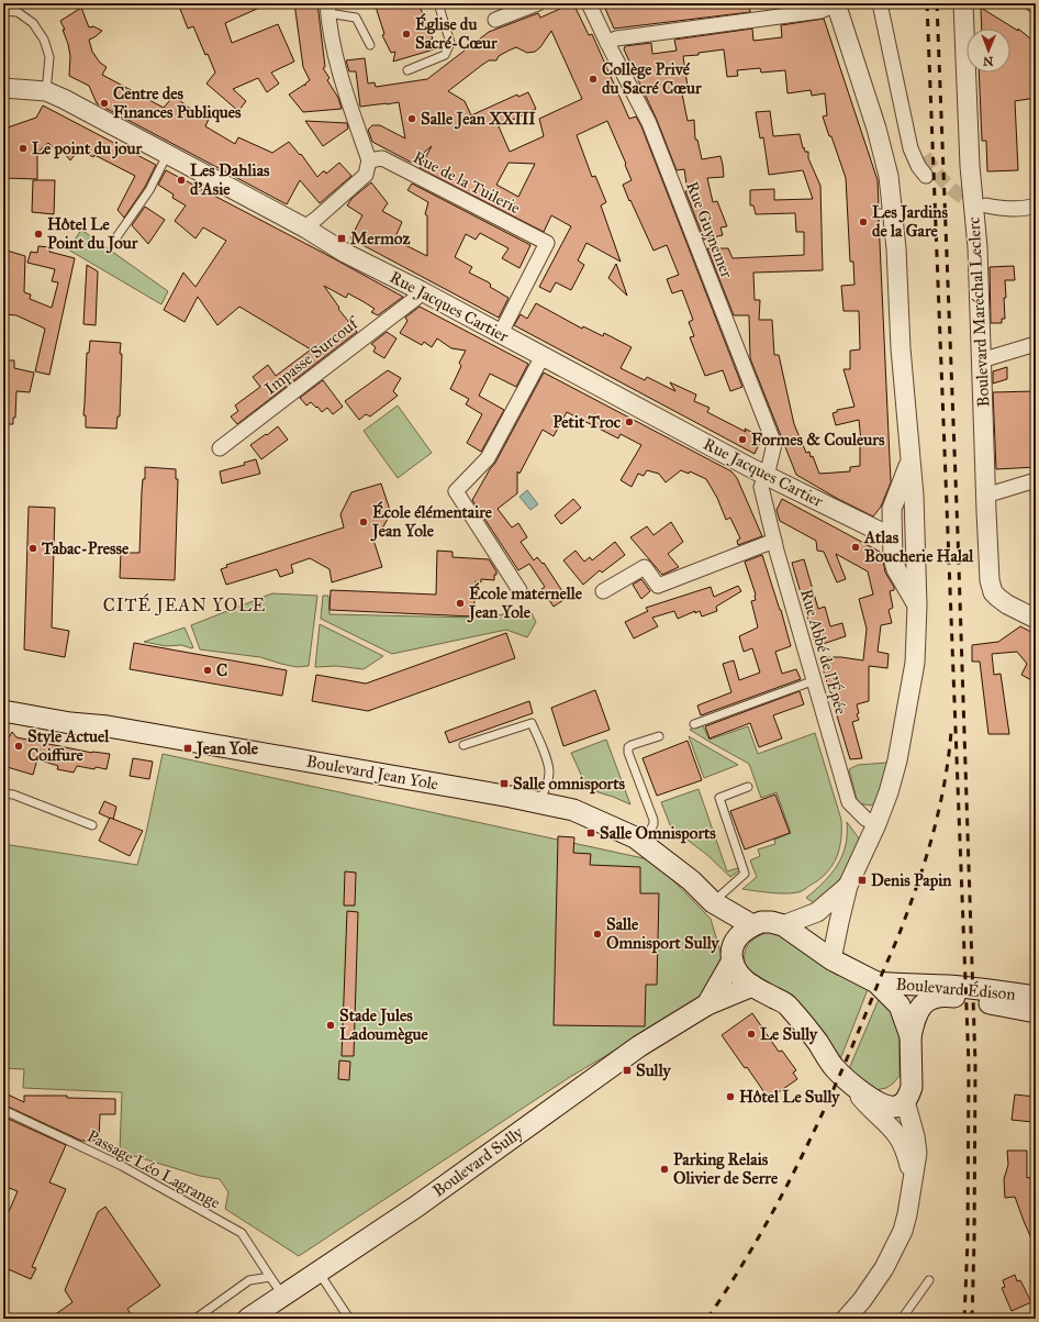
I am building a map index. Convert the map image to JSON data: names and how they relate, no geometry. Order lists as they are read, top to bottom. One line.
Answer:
{"streets":{"main road":["Boulevard Jean Yole","Boulevard Édison","Boulevard Sully"],"street":["Rue de la Tuilerie","Rue Guynemer","Rue Jacques Cartier","Boulevard Maréchal Leclerc","Impasse Surcouf","Rue Abbé de l'Épée"],"lane":["Passage Léo Lagrange"]},"crossings":[["Rue de la Tuilerie","Rue Jacques Cartier"],["Rue Guynemer","Rue Jacques Cartier"],["Rue Guynemer","Rue Abbé de l'Épée"],["Rue Jacques Cartier","Impasse Surcouf"],["Rue Jacques Cartier","Rue Abbé de l'Épée"],["Boulevard Jean Yole","Boulevard Sully"],["Boulevard Sully","Passage Léo Lagrange"]],"districts":["CITÉ JEAN YOLE"],"places":{"other":["Église du Sacré-Cœur","Collège Privé du Sacré Cœur","Centre des Finances Publiques","Salle Jean XXIII","Le point du jour","Les Dahlias d'Asie","Les Jardins de la Gare","Hôtel Le Point du Jour","Petit Troc","Formes & Couleurs","École élémentaire Jean Yole","Atlas Boucherie Halal","Tabac-Presse","École maternelle Jean Yole","C","Style Actuel Coiffure","Salle Omnisport Sully","Stade Jules Ladoumègue","Le Sully","Hôtel Le Sully","Parking Relais Olivier de Serre"],"transit":["Mermoz","Jean Yole","Salle omnisports","Salle Omnisports","Denis Papin","Sully"]},"north":"bottom"}
